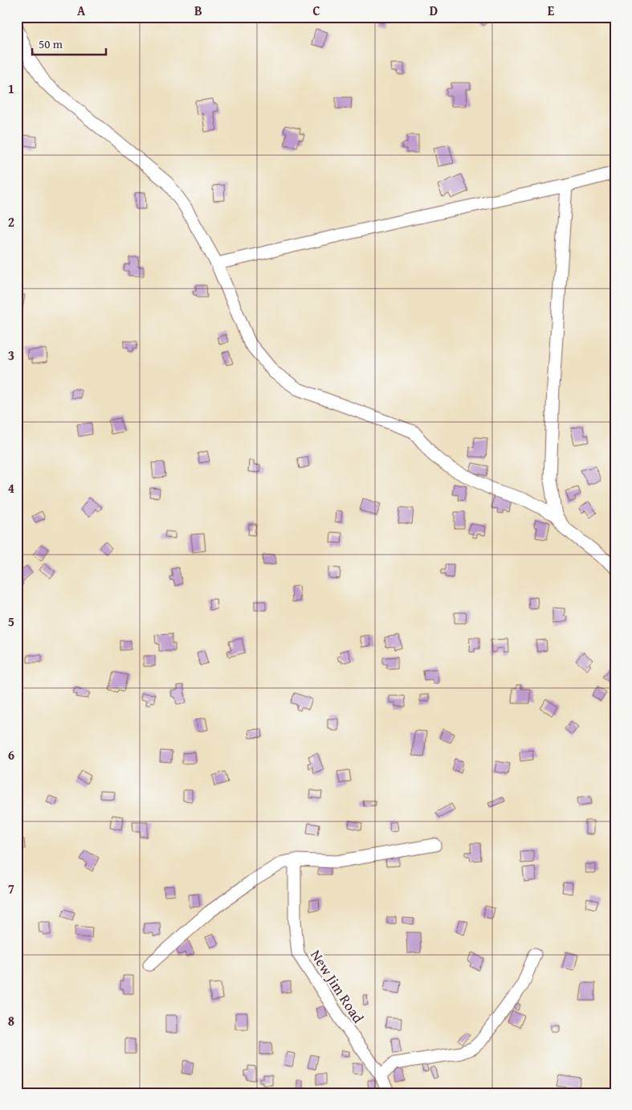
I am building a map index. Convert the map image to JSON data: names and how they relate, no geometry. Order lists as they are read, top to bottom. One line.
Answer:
{"streets":{"street":["New Jim Road"]},"scale_bar":"50 m","grid":{"columns":["A","B","C","D","E"],"rows":["1","2","3","4","5","6","7","8"]}}
